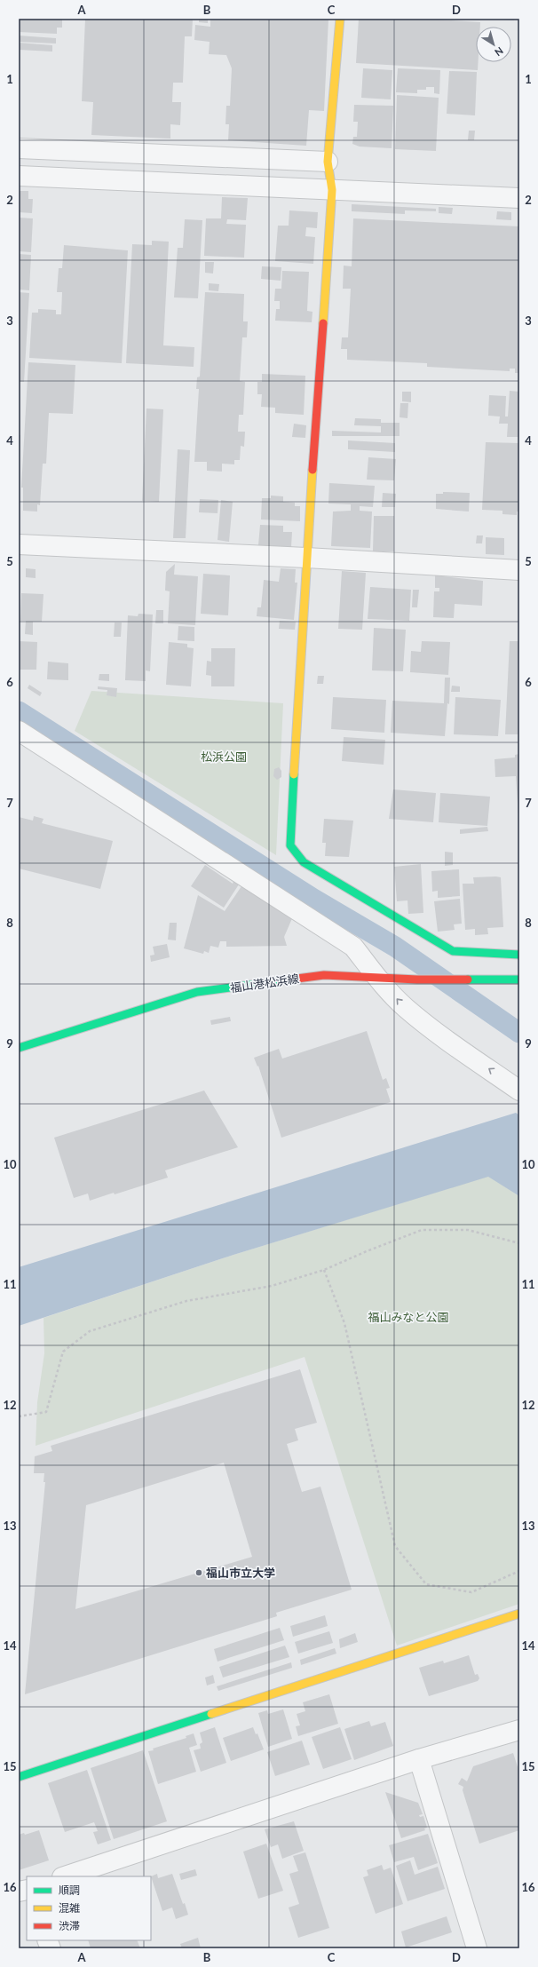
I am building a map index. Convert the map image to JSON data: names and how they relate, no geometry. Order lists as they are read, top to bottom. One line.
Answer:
{"streets":{"street":["福山港松浜線"]},"parks":["松浜公園","福山みなと公園"],"places":["福山市立大学"],"legend":["順調","混雑","渋滞"],"north":"bottom right","grid":{"columns":["A","B","C","D"],"rows":["1","2","3","4","5","6","7","8","9","10","11","12","13","14","15","16"]}}
